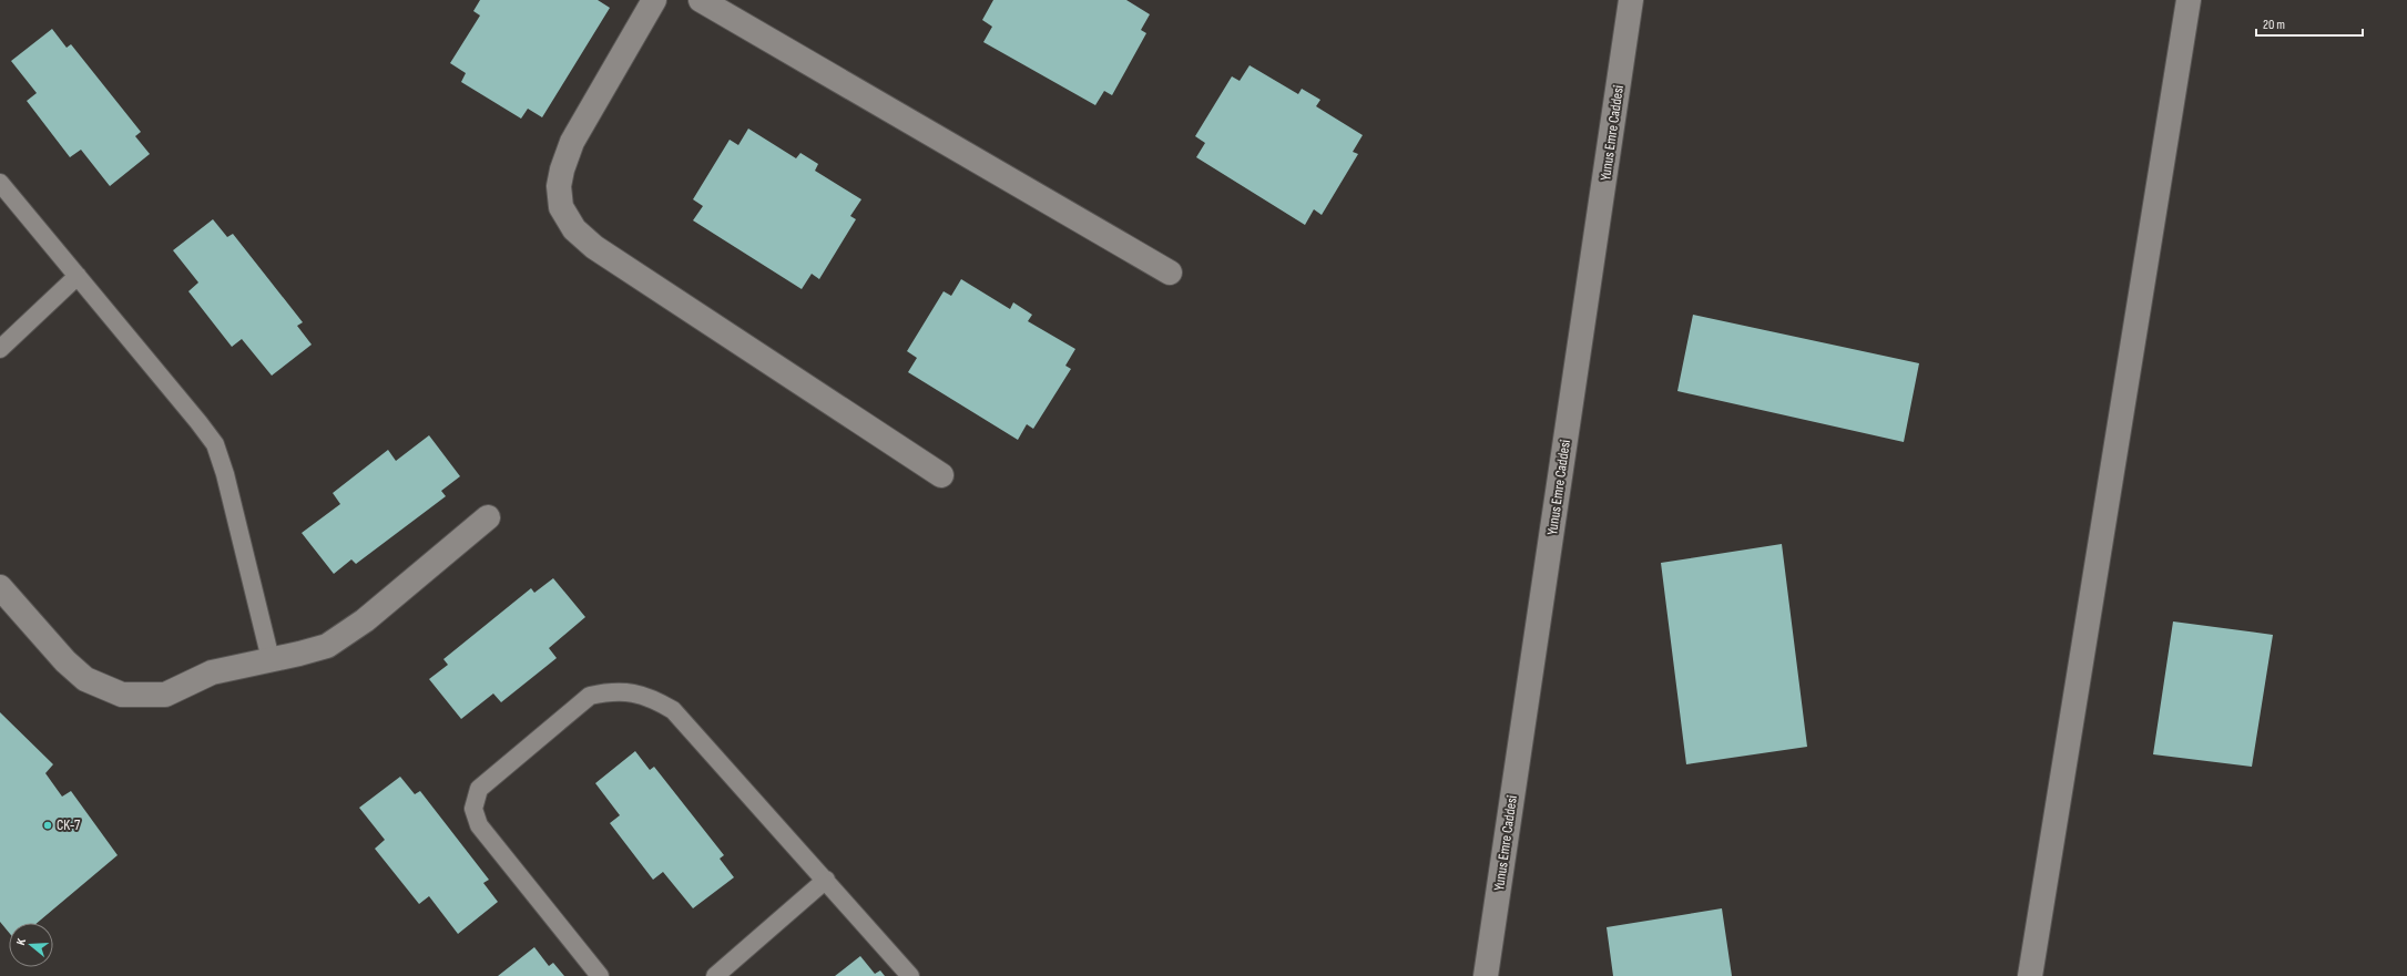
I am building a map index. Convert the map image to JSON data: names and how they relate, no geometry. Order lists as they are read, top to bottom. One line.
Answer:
{"streets":{"street":["Yunus Emre Caddesi"]},"places":["CK-7"],"scale_bar":"20 m","north":"left"}
